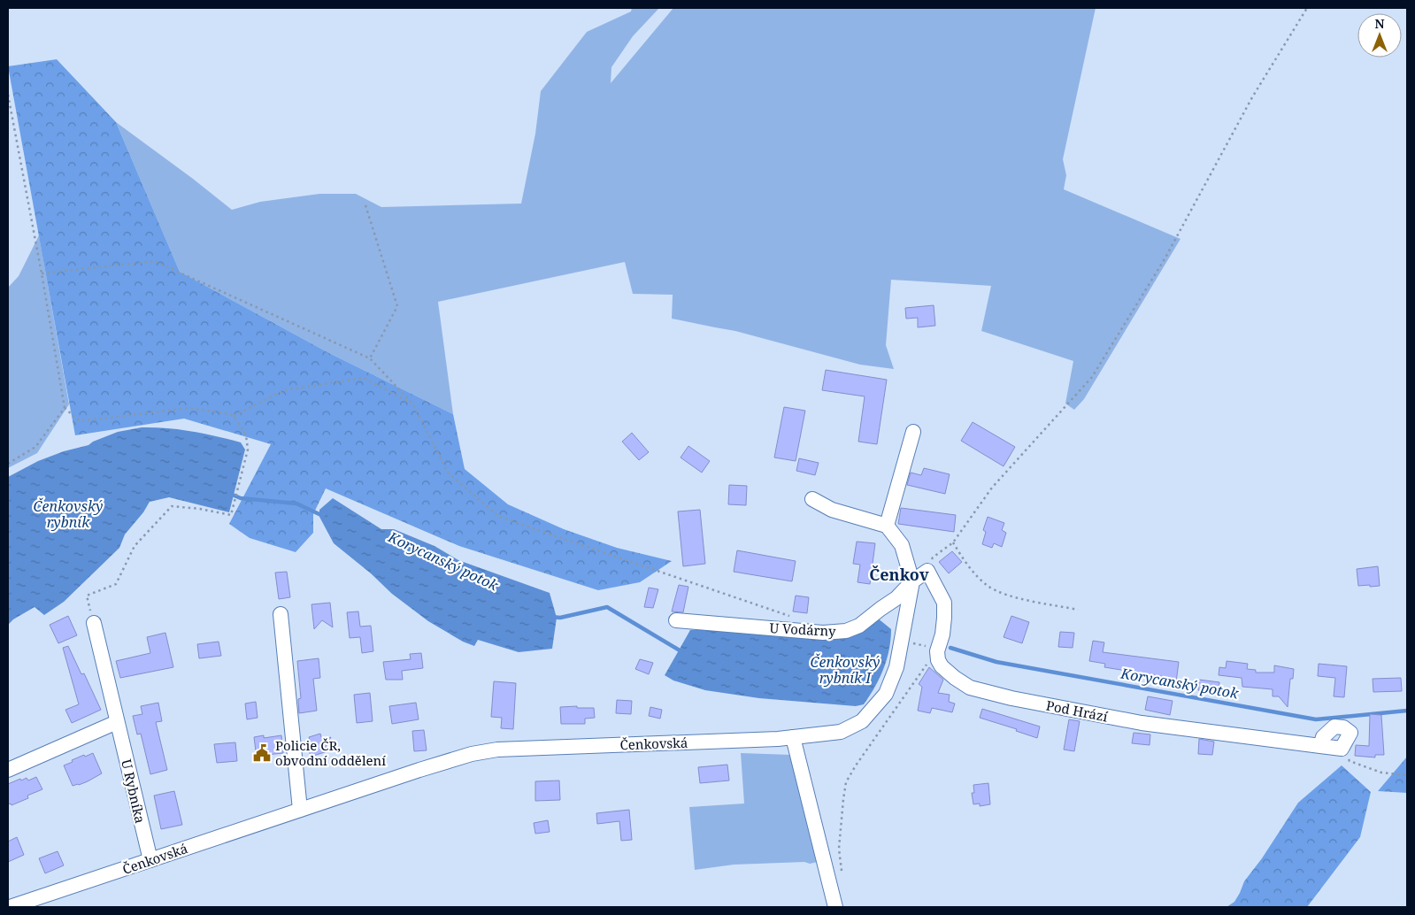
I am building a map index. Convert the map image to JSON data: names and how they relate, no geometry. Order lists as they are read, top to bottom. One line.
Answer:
{"streets":{"street":["U Vodárny","Pod Hrází","Čenkovská","U Rybníka"]},"crossings":[["U Vodárny","Čenkovská"],["Čenkovská","U Rybníka"]],"districts":["Čenkov"],"water":["Čenkovský rybník","Korycanský potok","Čenkovský rybník I"],"places":{"public building":["Policie ČR, obvodní oddělení"]},"north":"top"}
